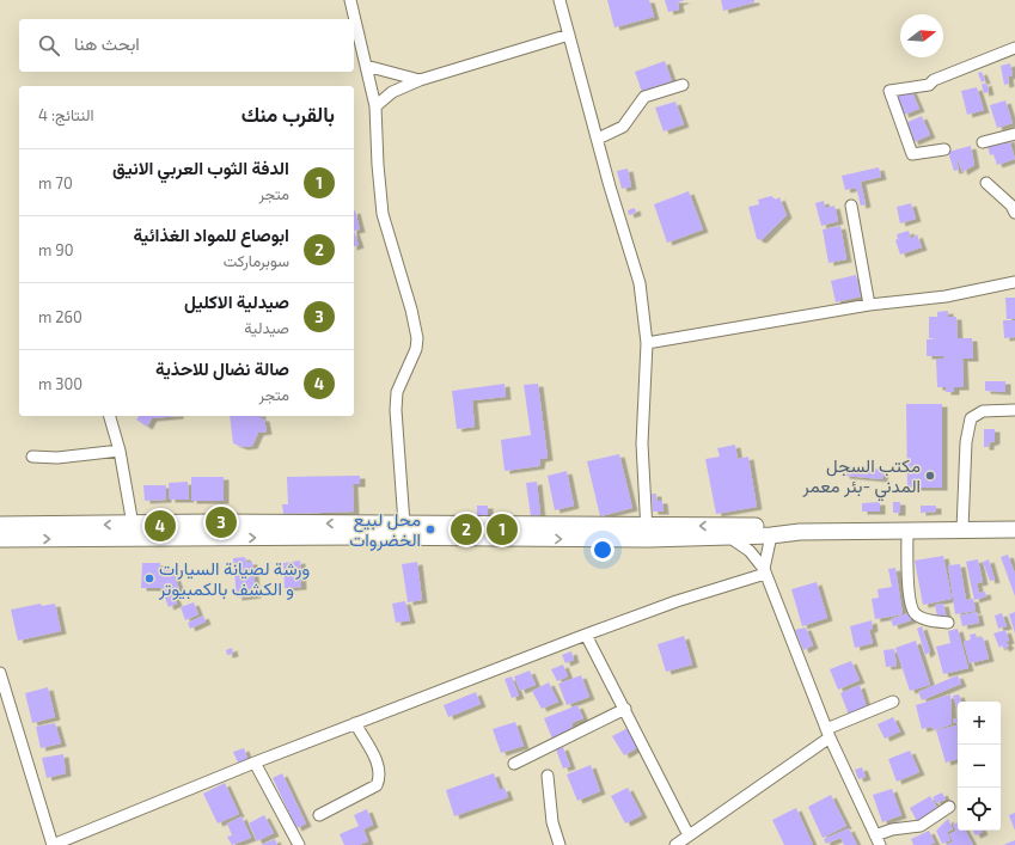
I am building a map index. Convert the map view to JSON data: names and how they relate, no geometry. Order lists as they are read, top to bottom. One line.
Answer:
{"places":["مكتب السجل المدني -بئر معمر","محل لبيع الخضروات","ورشة لصيانة السيارات و الكشف بالكمبيوتر"],"north":"right","page":{"search":"ابحث هنا","heading":["بالقرب منك","النتائج: 4"],"list":[{"mark":"1","name":"الدفة الثوب العربي الانيق","note":"متجر","value":"70 m"},{"mark":"2","name":"ابوصاع للمواد الغذائية","note":"سوبرماركت","value":"90 m"},{"mark":"3","name":"صيدلية الاكليل","note":"صيدلية","value":"260 m"},{"mark":"4","name":"صالة نضال للاحذية","note":"متجر","value":"300 m"}],"pins":["3","4","1","2"],"map_buttons":["+","−"]}}
